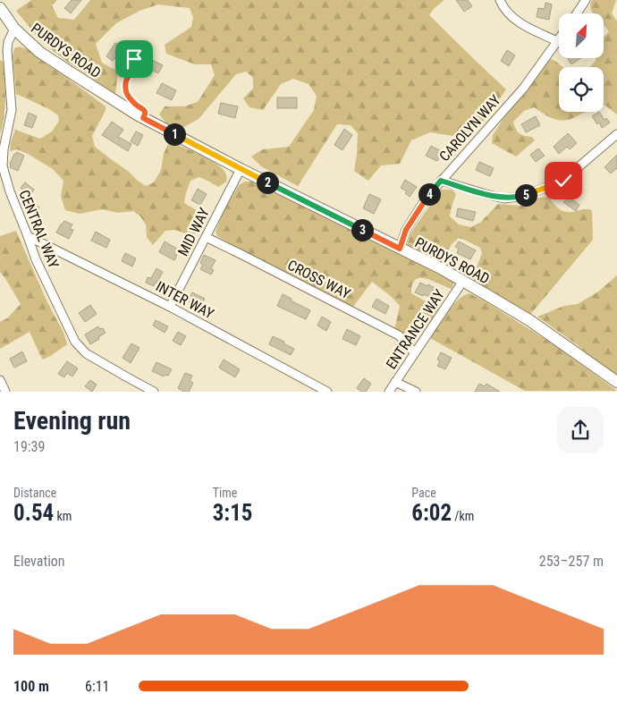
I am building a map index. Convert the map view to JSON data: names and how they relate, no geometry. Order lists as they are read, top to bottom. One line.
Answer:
{"streets":{"main road":["PURDYS ROAD"],"street":["CAROLYN WAY","CENTRAL WAY","MID WAY","CROSS WAY","INTER WAY","ENTRANCE WAY"]},"crossings":[["PURDYS ROAD","CAROLYN WAY"],["PURDYS ROAD","CENTRAL WAY"],["PURDYS ROAD","MID WAY"],["PURDYS ROAD","ENTRANCE WAY"],["CENTRAL WAY","INTER WAY"],["MID WAY","CROSS WAY"],["MID WAY","INTER WAY"],["CROSS WAY","ENTRANCE WAY"]],"north":"top right","page":{"pins":["1","2","4","5","3"],"heading":["Evening run","19:39"],"stats":[["Distance","0.54 km"],["Time","3:15"],["Pace","6:02 /km"]],"chart":["Elevation","253–257 m"],"list":[{"name":"100 m","note":"6:11"}]}}
